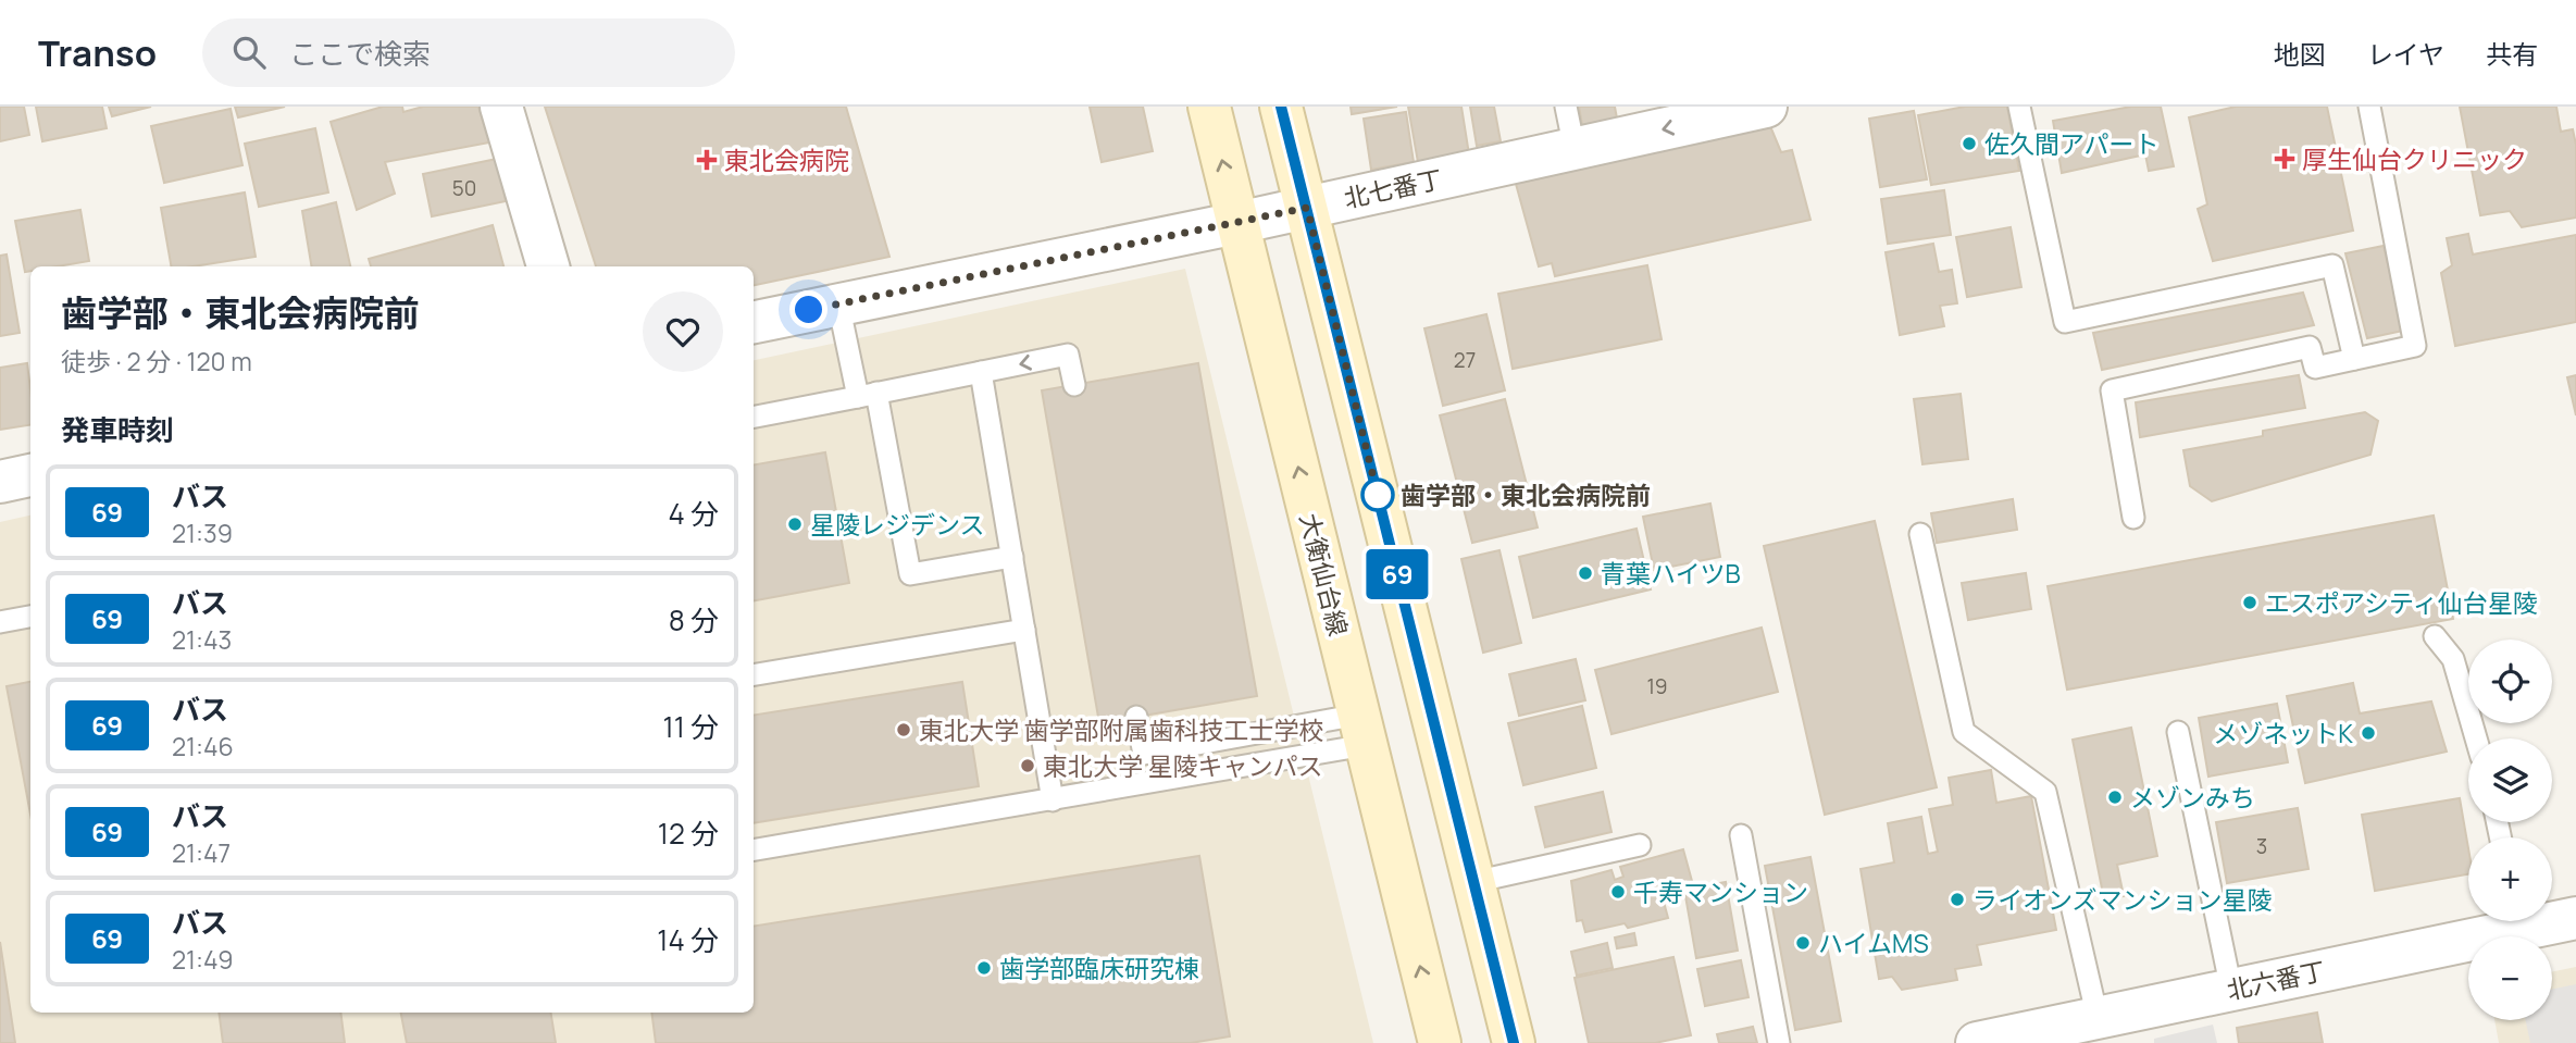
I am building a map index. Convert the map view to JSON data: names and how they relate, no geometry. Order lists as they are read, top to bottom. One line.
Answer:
{"streets":{"main road":["大衡仙台線"],"street":["北七番丁","北六番丁"]},"crossings":[["北七番丁","大衡仙台線"]],"places":{"other":["佐久間アパート","歯学部・東北会病院前","星陵レジデンス","青葉ハイツB","エスポアシティ仙台星陵","東北大学 歯学部附属歯科技工士学校","メゾネットK","東北大学 星陵キャンパス","メゾンみち","千寿マンション","ライオンズマンション星陵","ハイムMS","歯学部臨床研究棟"],"health":["厚生仙台クリニック","東北会病院"]},"lines":["bus line 69"],"house_numbers":["50","27","19","3"],"page":{"header":"Transo","search":"ここで検索","nav":["地図","レイヤ","共有"],"on_map":"69","heading":[["歯学部・東北会病院前","徒歩 · 2 分 · 120 m"],"発車時刻"],"list":[{"mark":"69","name":"バス","note":"21:39","value":"4 分"},{"mark":"69","name":"バス","note":"21:43","value":"8 分"},{"mark":"69","name":"バス","note":"21:46","value":"11 分"},{"mark":"69","name":"バス","note":"21:47","value":"12 分"},{"mark":"69","name":"バス","note":"21:49","value":"14 分"}],"map_buttons":["+","−"]}}
